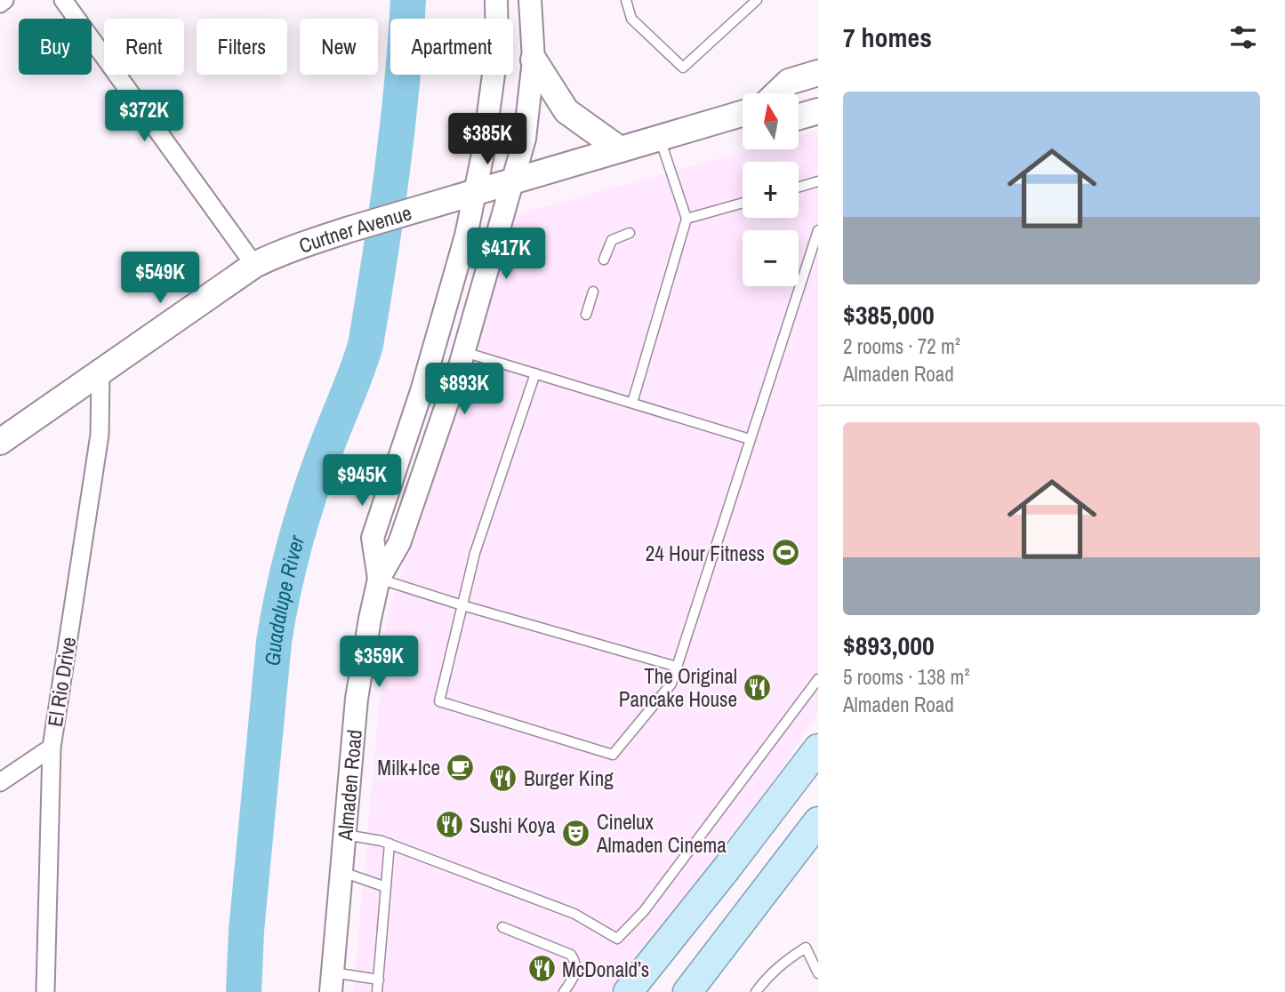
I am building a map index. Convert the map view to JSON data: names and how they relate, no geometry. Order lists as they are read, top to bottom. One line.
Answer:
{"streets":{"main road":["Curtner Avenue"],"street":["El Rio Drive","Almaden Road"]},"crossings":[["Curtner Avenue","El Rio Drive"],["Curtner Avenue","Almaden Road"]],"water":["Guadalupe River"],"places":{"sports":["24 Hour Fitness"],"restaurant":["The Original Pancake House","Burger King","Sushi Koya","McDonald’s"],"cafe":["Milk+Ice"],"theatre":["Cinelux Almaden Cinema"]},"north":"top","page":{"heading":"7 homes","chip":["Buy","Rent","Filters","New","Apartment"],"list":[{"name":"$385,000","note":"2 rooms · 72 m² · Almaden Road"},{"name":"$893,000","note":"5 rooms · 138 m² · Almaden Road"}],"price":["$372K","$385K","$417K","$549K","$893K","$945K","$359K"],"map_buttons":["+","−"]}}
